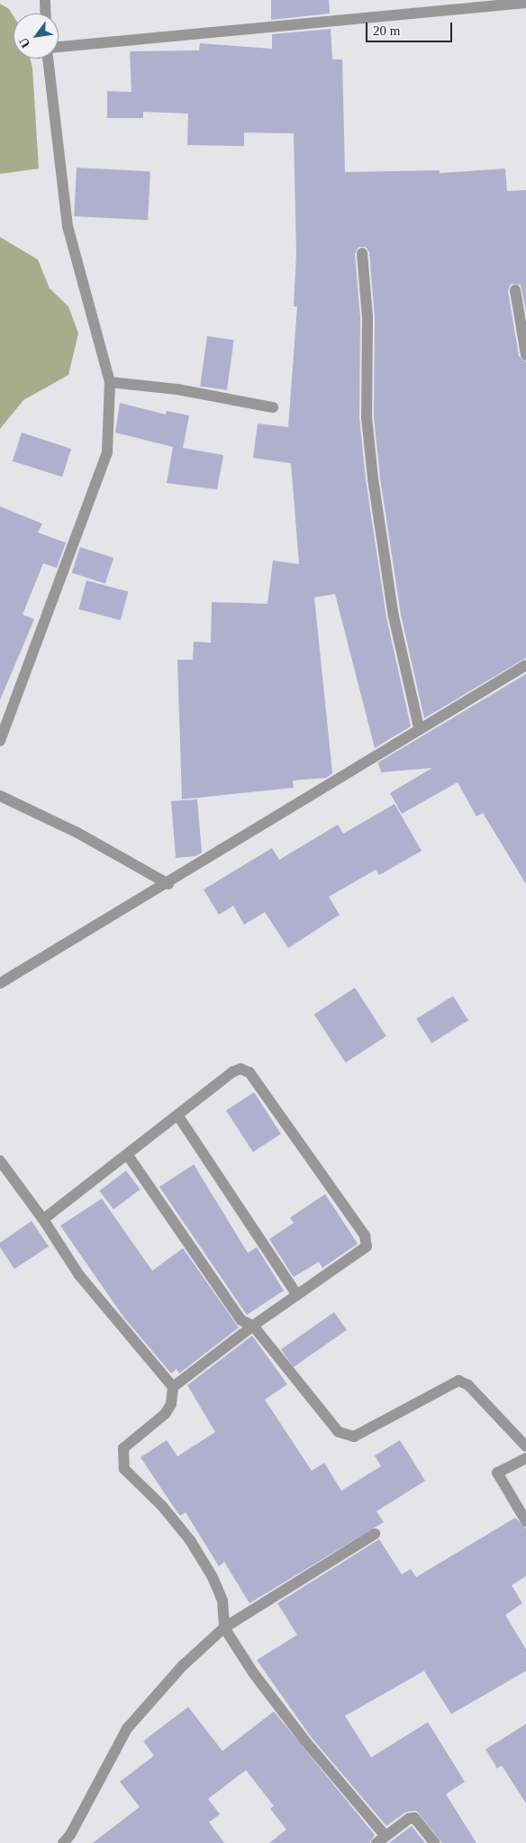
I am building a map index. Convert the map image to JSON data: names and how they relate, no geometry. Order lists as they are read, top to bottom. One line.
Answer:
{"scale_bar":"20 m","north":"bottom left"}
